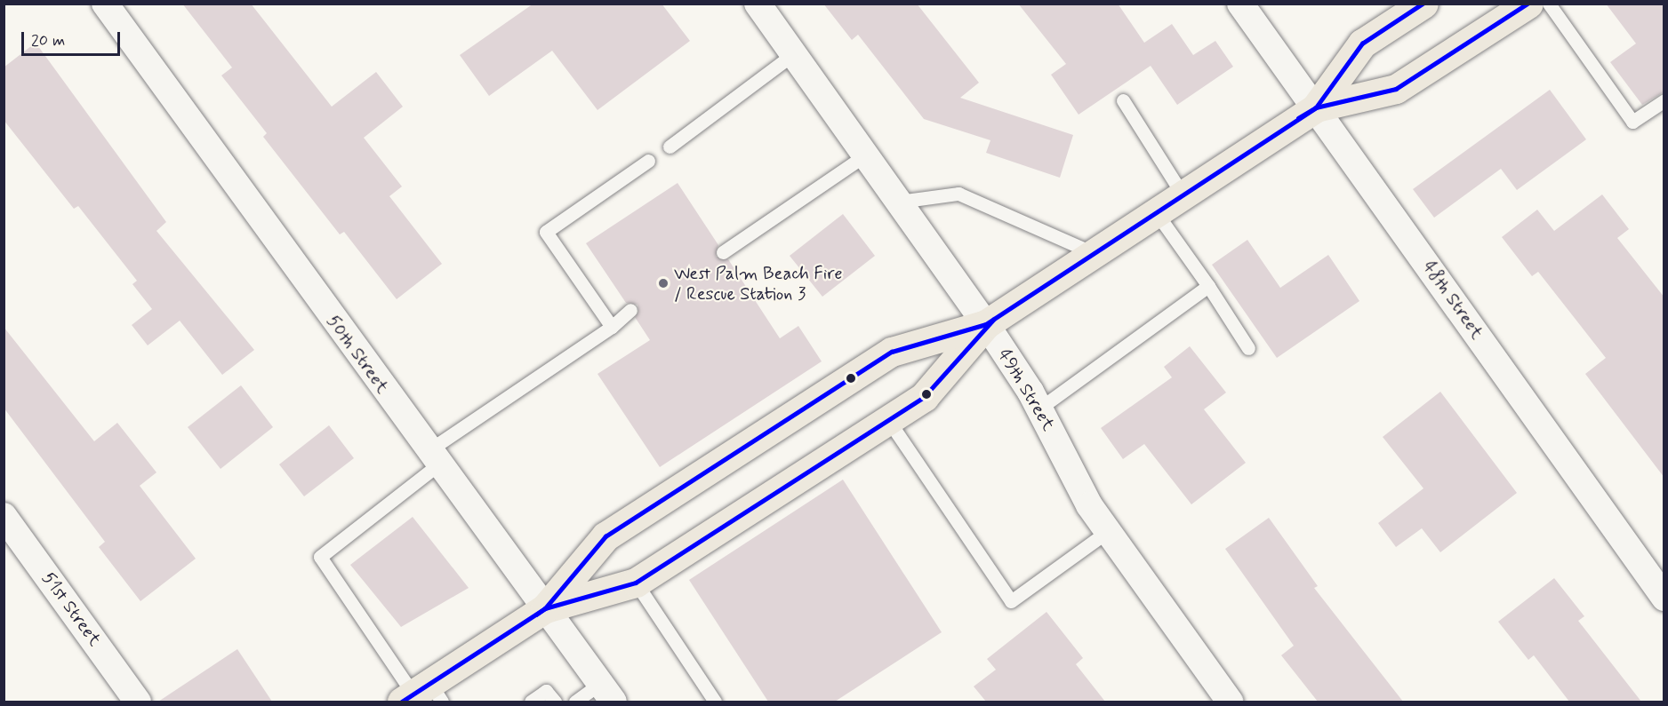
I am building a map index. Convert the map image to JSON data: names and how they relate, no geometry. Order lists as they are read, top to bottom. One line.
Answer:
{"streets":{"street":["48th Street","50th Street","49th Street","51st Street"]},"places":["West Palm Beach Fire / Rescue Station 3"],"scale_bar":"20 m"}
